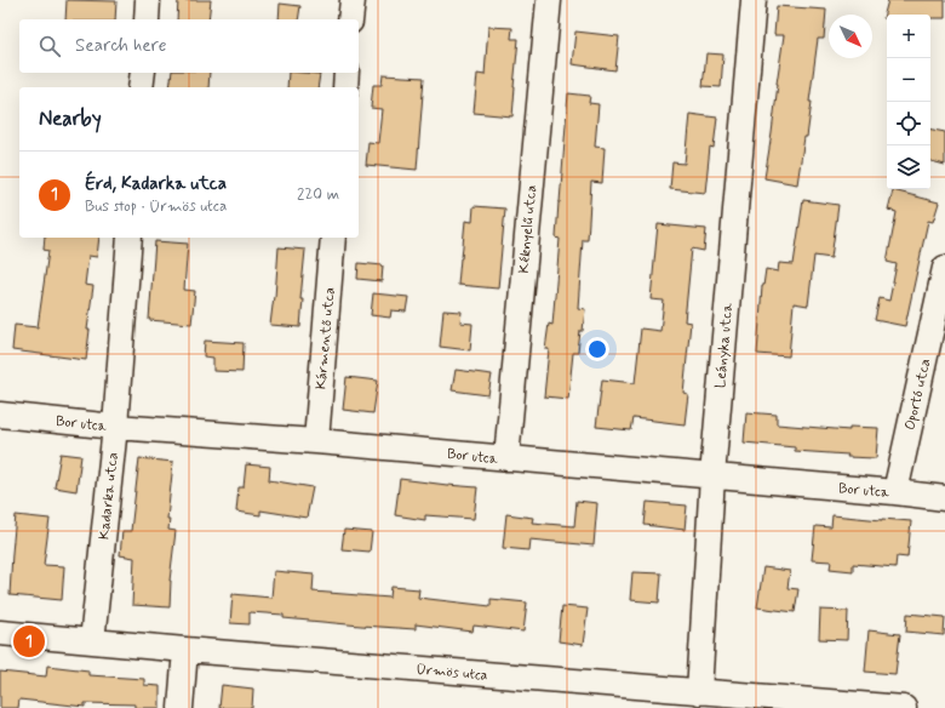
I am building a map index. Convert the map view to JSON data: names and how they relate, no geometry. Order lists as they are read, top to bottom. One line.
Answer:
{"streets":{"street":["Kéknyelű utca","Kármentő utca","Leányka utca","Oportó utca","Bor utca","Kadarka utca","Ürmös utca"]},"crossings":[["Kéknyelű utca","Bor utca"],["Kármentő utca","Bor utca"],["Leányka utca","Bor utca"],["Leányka utca","Ürmös utca"],["Oportó utca","Bor utca"],["Bor utca","Kadarka utca"],["Kadarka utca","Ürmös utca"]],"north":"bottom right","page":{"map_buttons":["+","−"],"search":"Search here","heading":"Nearby","list":[{"mark":"1","name":"Érd, Kadarka utca","note":"Bus stop · Ürmös utca","value":"220 m"}],"pins":"1"}}
